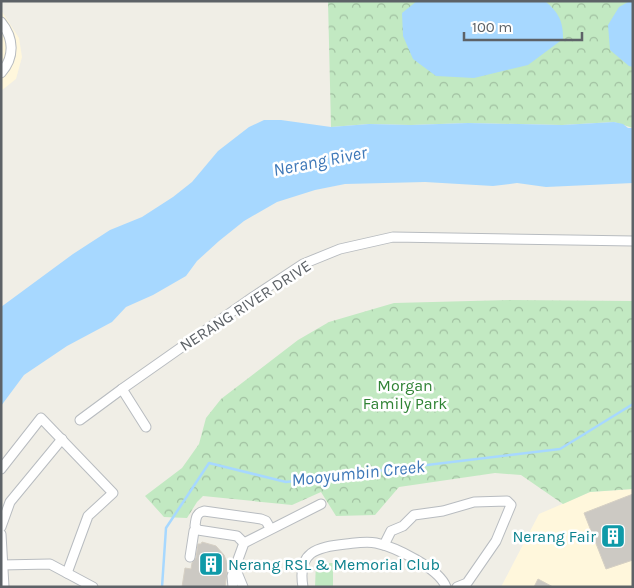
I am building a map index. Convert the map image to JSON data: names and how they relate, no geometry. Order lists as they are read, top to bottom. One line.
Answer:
{"streets":{"street":["NERANG RIVER DRIVE"]},"water":["Nerang River","Mooyumbin Creek"],"parks":["Morgan Family Park"],"places":{"building":["Nerang Fair","Nerang RSL & Memorial Club"]},"scale_bar":"100 m"}
